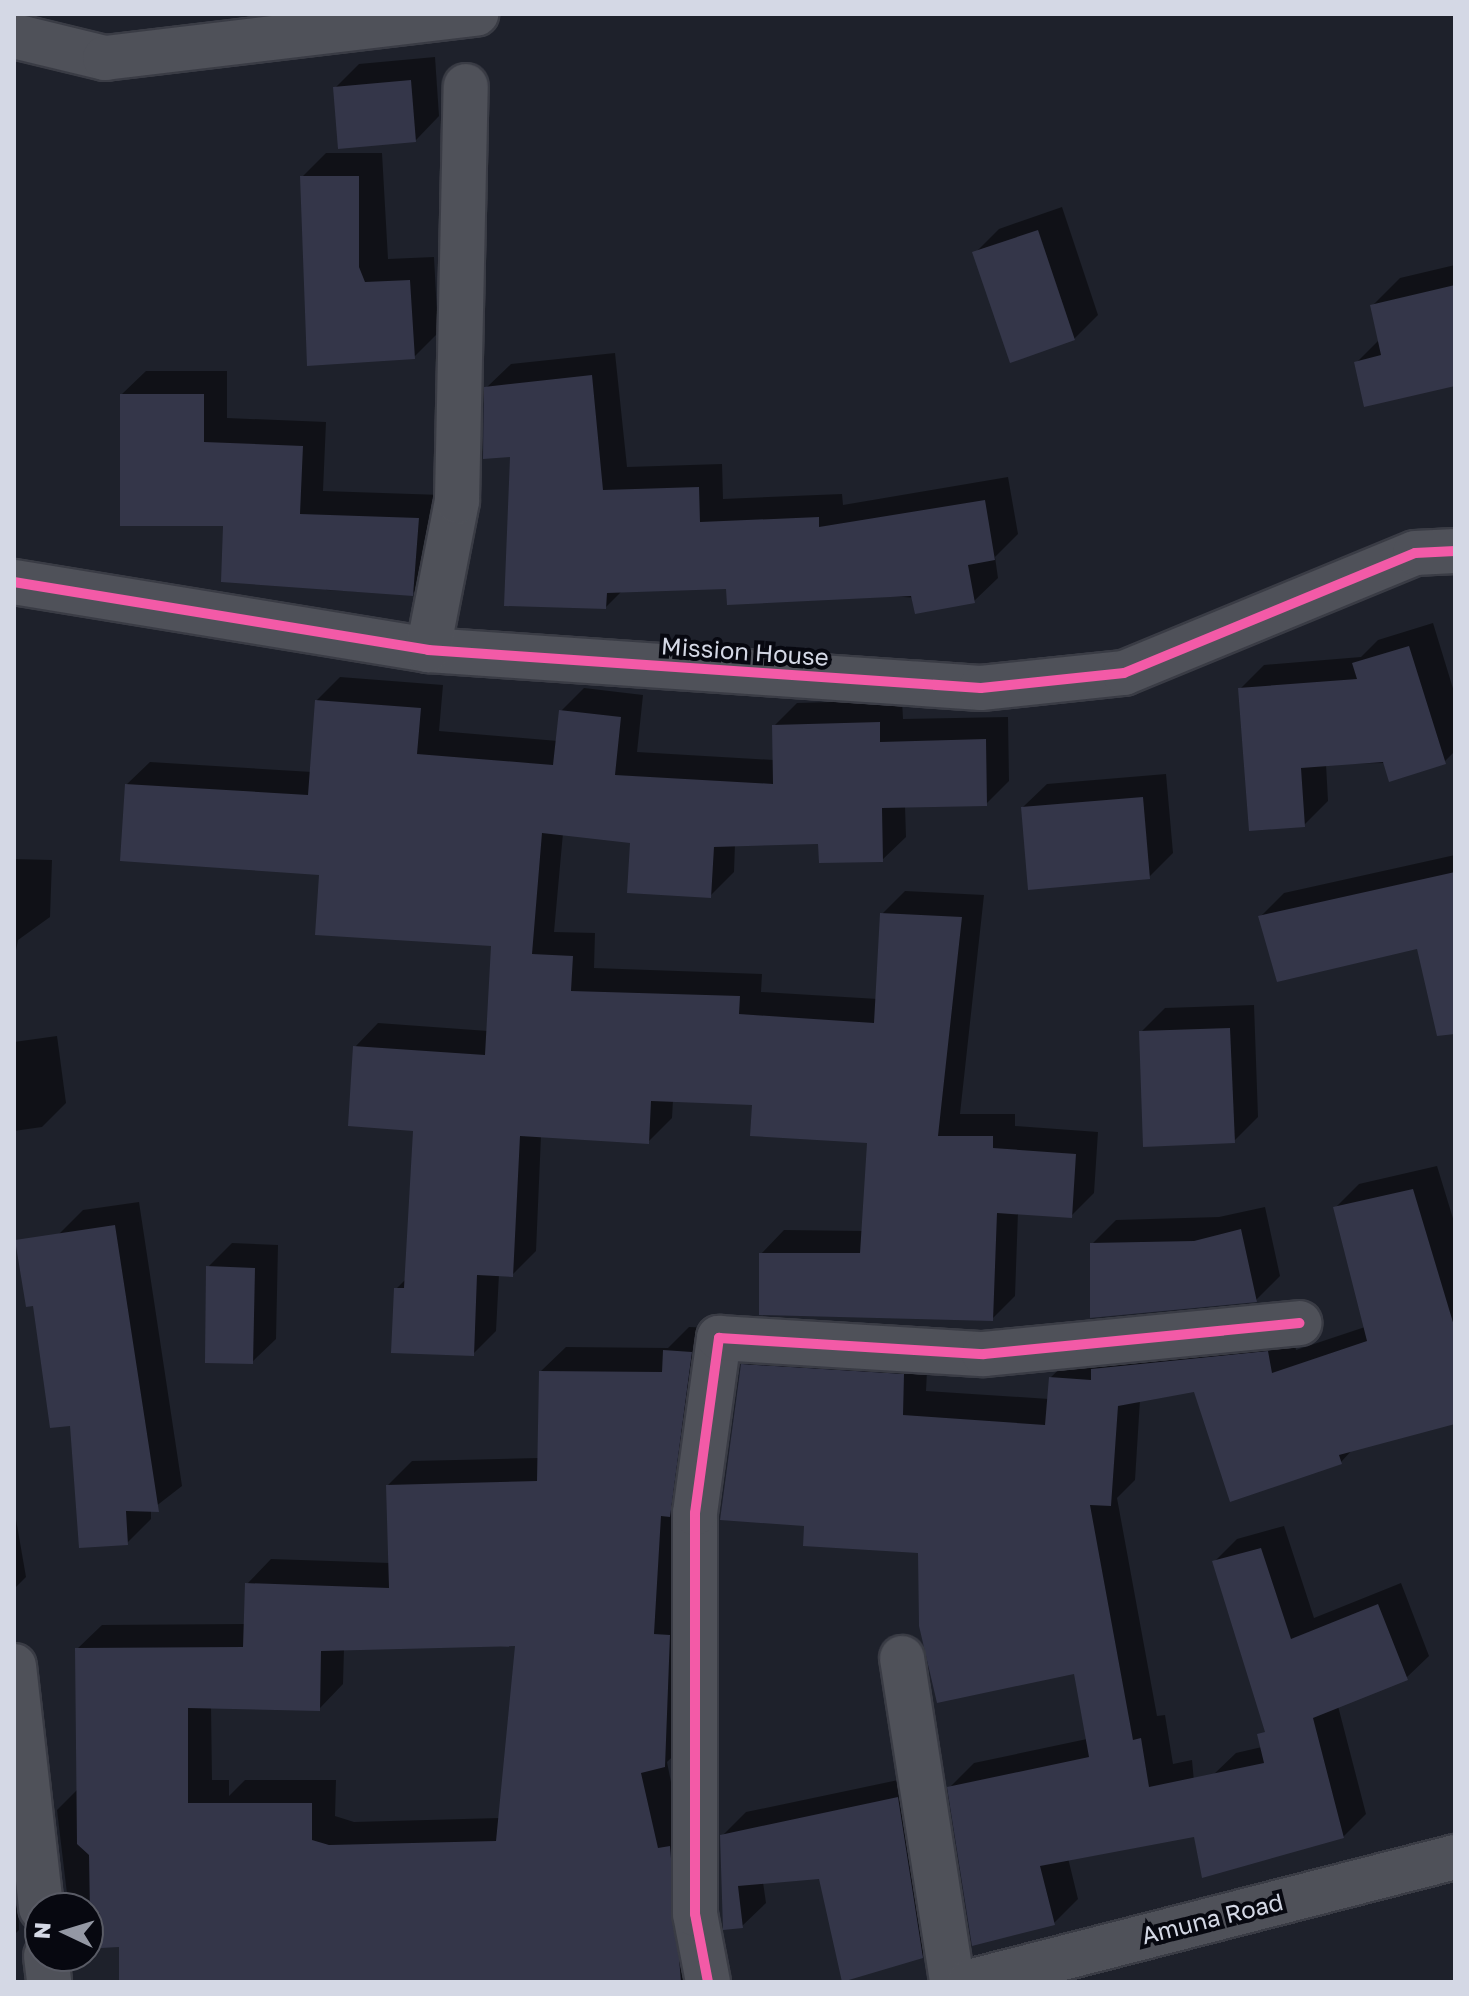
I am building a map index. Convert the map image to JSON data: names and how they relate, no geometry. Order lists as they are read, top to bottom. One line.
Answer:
{"streets":{"street":["Mission House","Amuna Road"]},"north":"left"}
